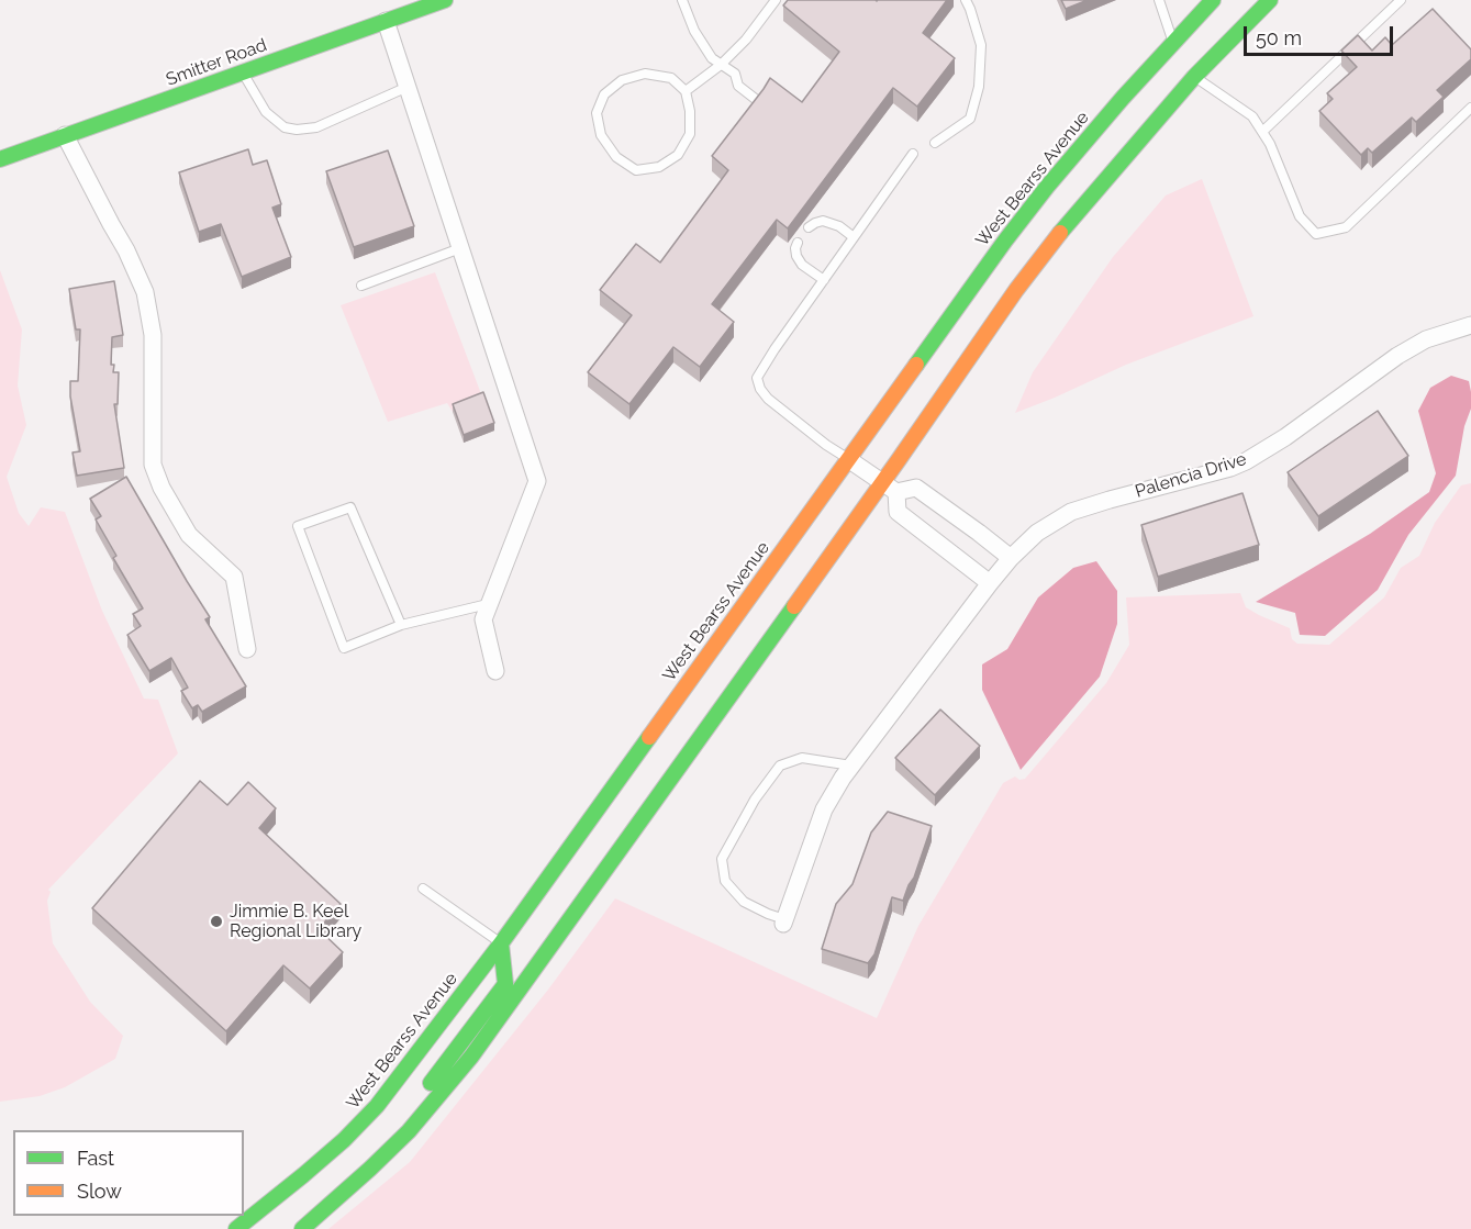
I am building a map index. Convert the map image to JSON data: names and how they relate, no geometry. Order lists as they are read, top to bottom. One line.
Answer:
{"streets":{"main road":["Smitter Road","West Bearss Avenue"],"street":["Palencia Drive"]},"places":["Jimmie B. Keel Regional Library"],"legend":["Fast","Slow"],"scale_bar":"50 m"}
